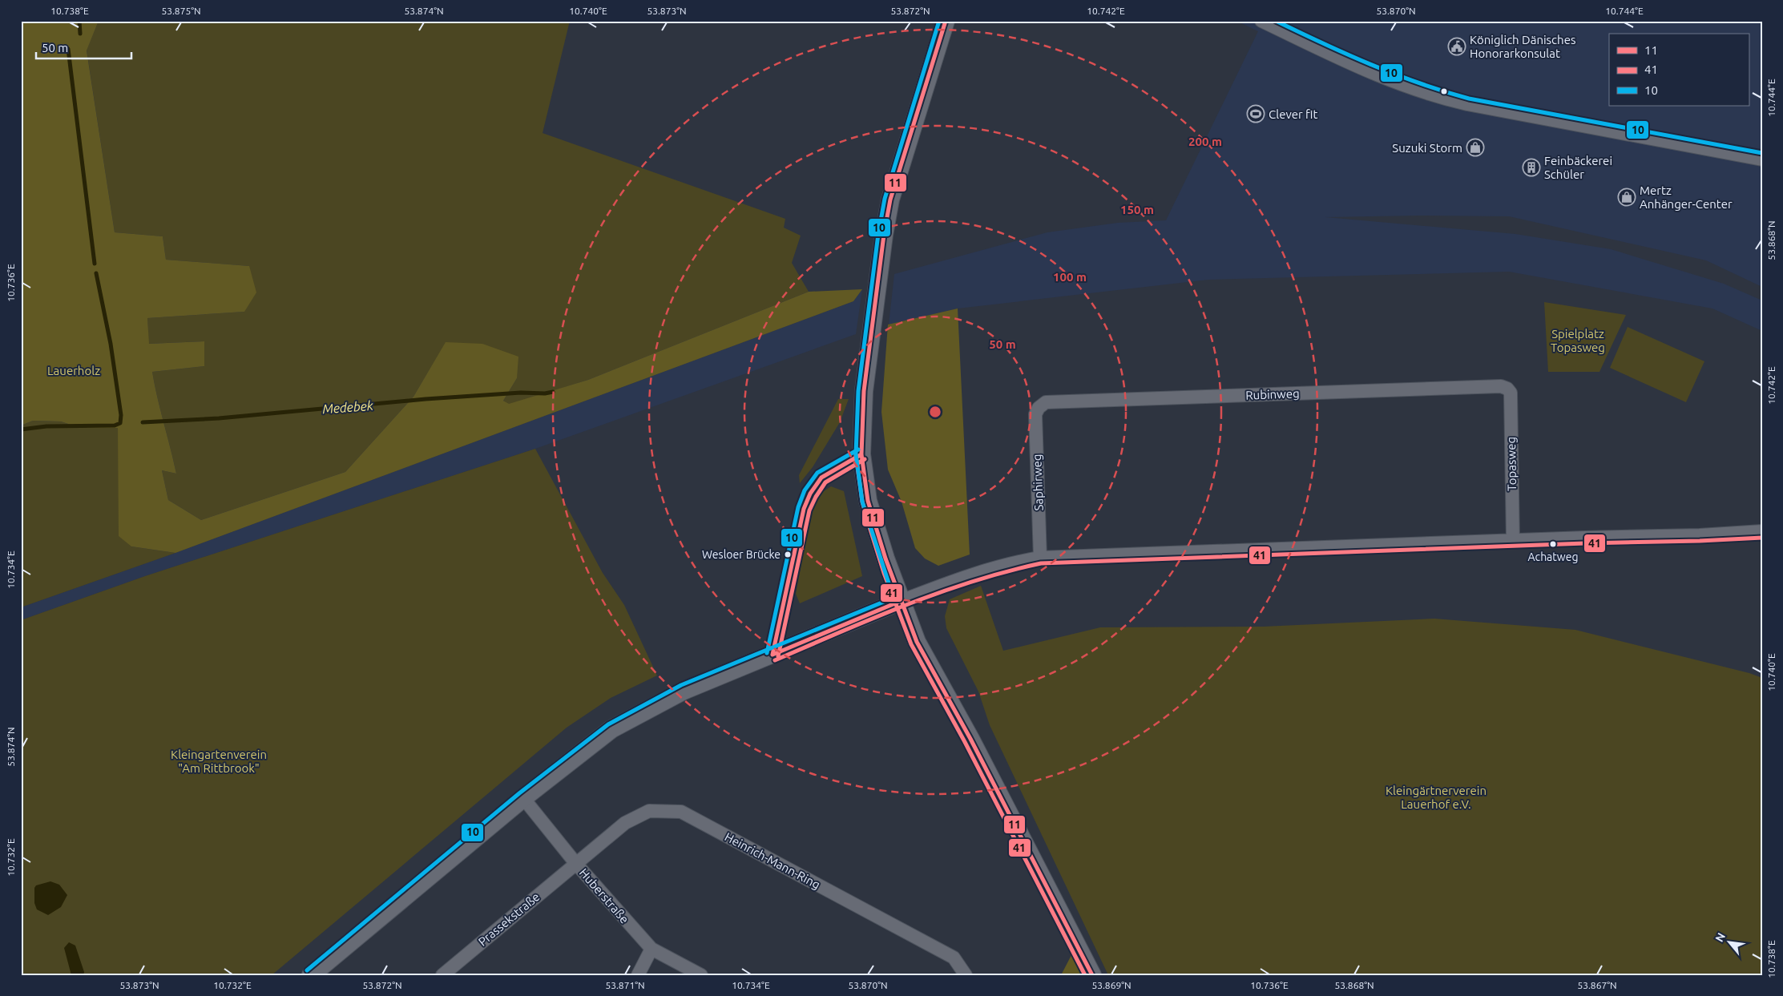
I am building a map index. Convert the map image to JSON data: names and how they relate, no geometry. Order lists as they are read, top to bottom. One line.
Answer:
{"streets":{"street":["Rubinweg","Topasweg","Saphirweg","Heinrich-Mann-Ring","Huberstraße","Prassekstraße"]},"crossings":[["Rubinweg","Topasweg"],["Rubinweg","Saphirweg"],["Heinrich-Mann-Ring","Huberstraße"],["Heinrich-Mann-Ring","Prassekstraße"],["Huberstraße","Prassekstraße"]],"water":["Medebek"],"parks":["Spielplatz Topasweg","Lauerholz","Kleingartenverein \"Am Rittbrook\"","Kleingärtnerverein Lauerhof e.V."],"places":{"public building":["Königlich Dänisches Honorarkonsulat"],"sports":["Clever fit"],"shop":["Suzuki Storm","Mertz Anhänger-Center"],"building":["Feinbäckerei Schüler"],"other":["Achatweg","Wesloer Brücke"]},"lines":["transit line 11","transit line 10","transit line 41"],"legend":["11","41","10"],"scale_bar":"50 m","north":"top left","coordinates":["10.738°E","53.875°N","53.874°N","10.740°E","53.873°N","53.872°N","10.742°E","53.870°N","10.744°E","53.868°N","10.736°E","10.734°E","10.732°E","53.871°N","53.869°N","53.867°N"],"rings":["200 m","150 m","100 m","50 m"]}
